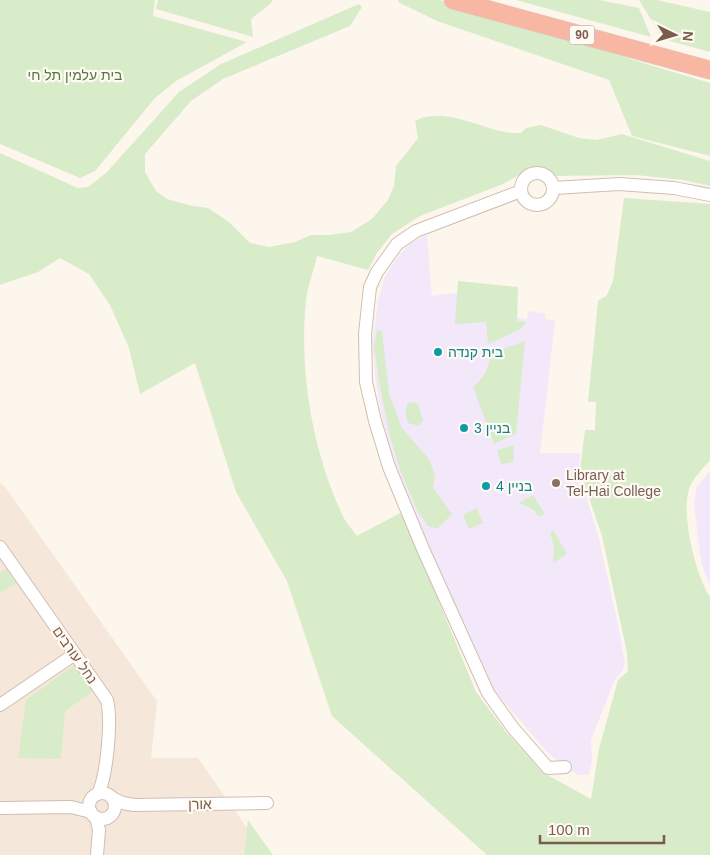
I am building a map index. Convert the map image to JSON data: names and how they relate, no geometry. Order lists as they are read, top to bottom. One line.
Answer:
{"streets":{"highway":["90"],"street":["נחל עורבים","אורן"]},"crossings":[["נחל עורבים","אורן"]],"parks":["בית עלמין תל חי"],"places":["בית קנדה","בניין 3","Library at Tel-Hai College","בניין 4"],"scale_bar":"100 m","north":"right"}
